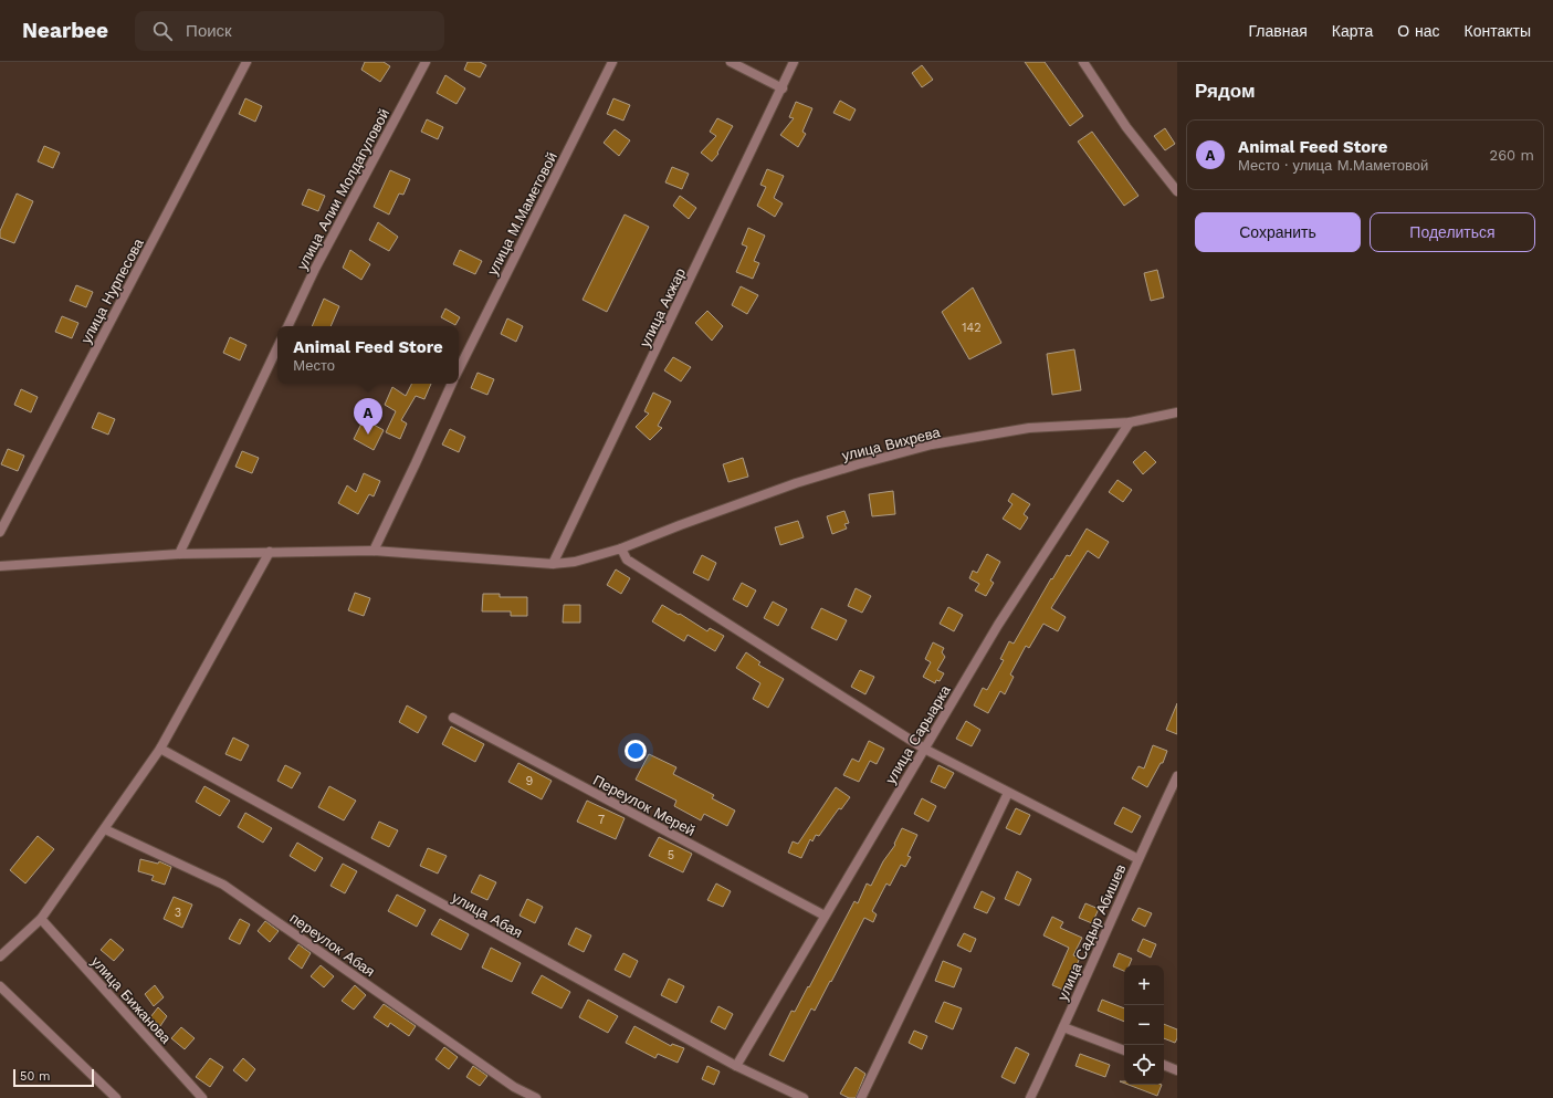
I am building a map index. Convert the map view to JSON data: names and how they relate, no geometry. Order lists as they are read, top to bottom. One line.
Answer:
{"streets":{"street":["улица Алии Молдагуловой","улица М.Маметовой","улица Нурпесова","улица Акжар","улица Вихрева","улица Сарыарка","Переулок Мерей","улица Абая","улица Садыр Абишев","переулок Абая","улица Бижанова"]},"crossings":[["улица Акжар","улица Вихрева"],["улица Вихрева","улица Сарыарка"],["улица Сарыарка","Переулок Мерей"],["улица Сарыарка","улица Абая"]],"house_numbers":["142","9","7","5","3"],"scale_bar":"50 m","page":{"header":"Nearbee","search":"Поиск","nav":["Главная","Карта","О нас","Контакты"],"heading":"Рядом","list":[{"mark":"A","name":"Animal Feed Store","note":"Место · улица М.Маметовой","value":"260 m"}],"buttons":["Сохранить","Поделиться"],"popup":["Animal Feed Store","Место"],"pins":"A","map_buttons":["+","−"],"scale":"50 m"}}
